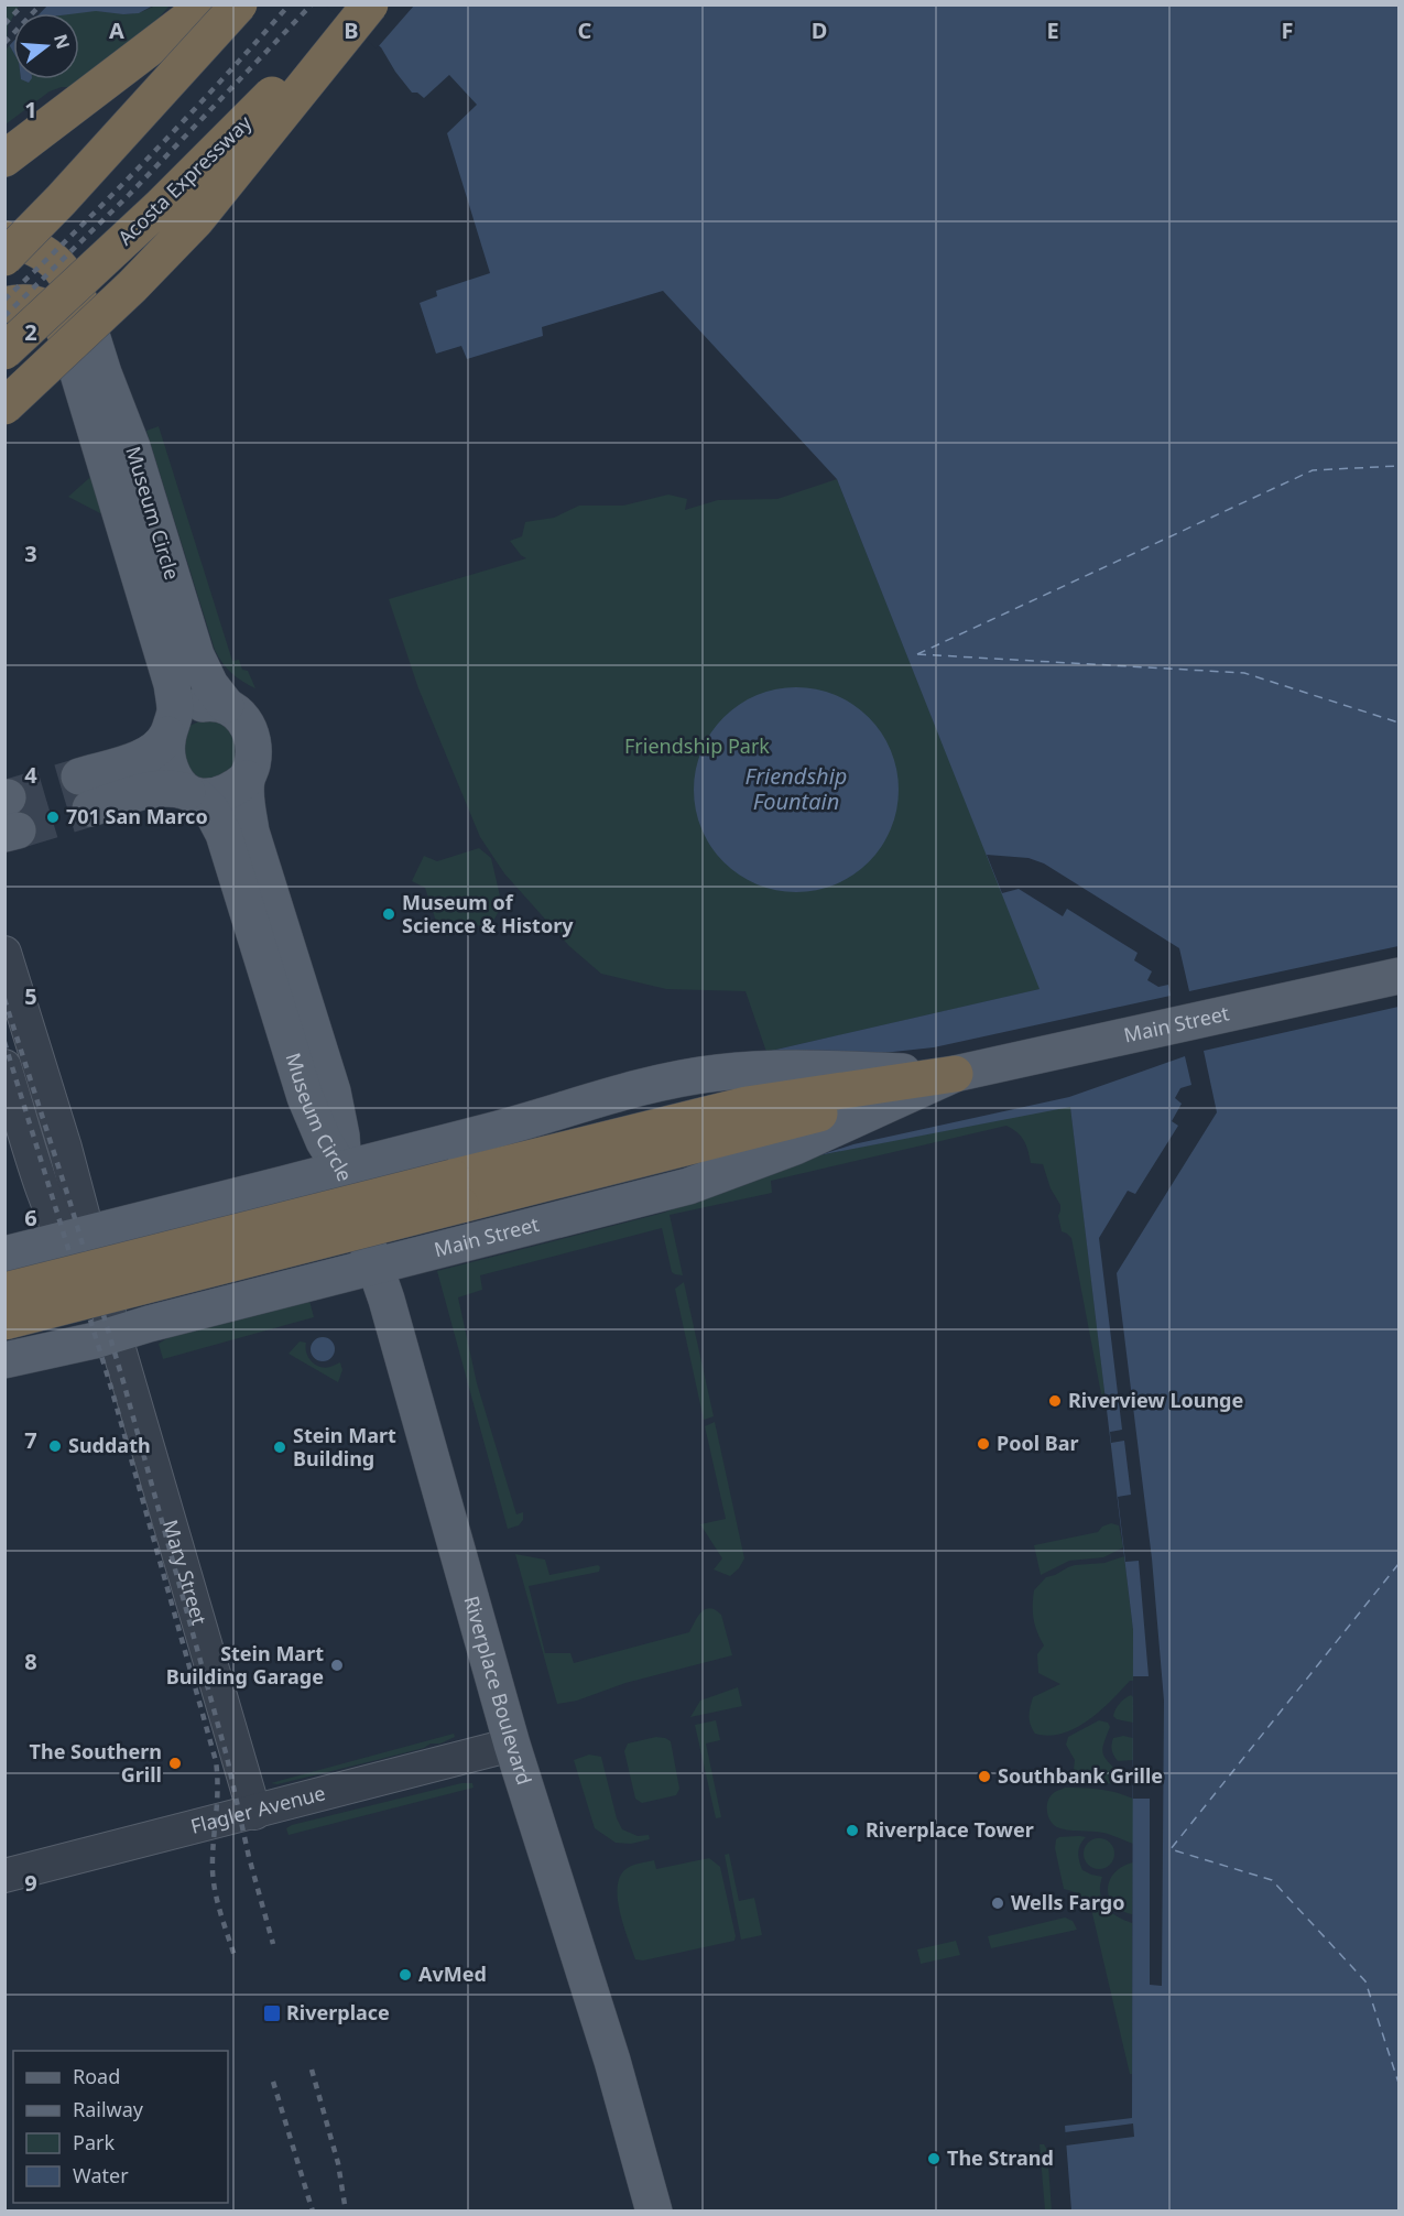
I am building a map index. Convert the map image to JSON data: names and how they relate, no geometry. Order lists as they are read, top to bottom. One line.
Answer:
{"streets":{"highway":["Acosta Expressway"],"main road":["Museum Circle","Main Street","Riverplace Boulevard"],"street":["Mary Street","Flagler Avenue"]},"crossings":[["Museum Circle","Main Street"],["Museum Circle","Riverplace Boulevard"],["Main Street","Mary Street"],["Main Street","Riverplace Boulevard"],["Mary Street","Flagler Avenue"],["Riverplace Boulevard","Flagler Avenue"]],"water":["Friendship Fountain"],"parks":["Friendship Park"],"places":{"other":["701 San Marco","Museum of Science & History","Riverview Lounge","Pool Bar","Suddath","Stein Mart Building","Stein Mart Building Garage","The Southern Grill","Southbank Grille","Riverplace Tower","Wells Fargo","AvMed","The Strand"],"transit":["Riverplace"]},"legend":["Road","Railway","Park","Water"],"north":"right","grid":{"columns":["A","B","C","D","E","F"],"rows":["1","2","3","4","5","6","7","8","9"]}}
